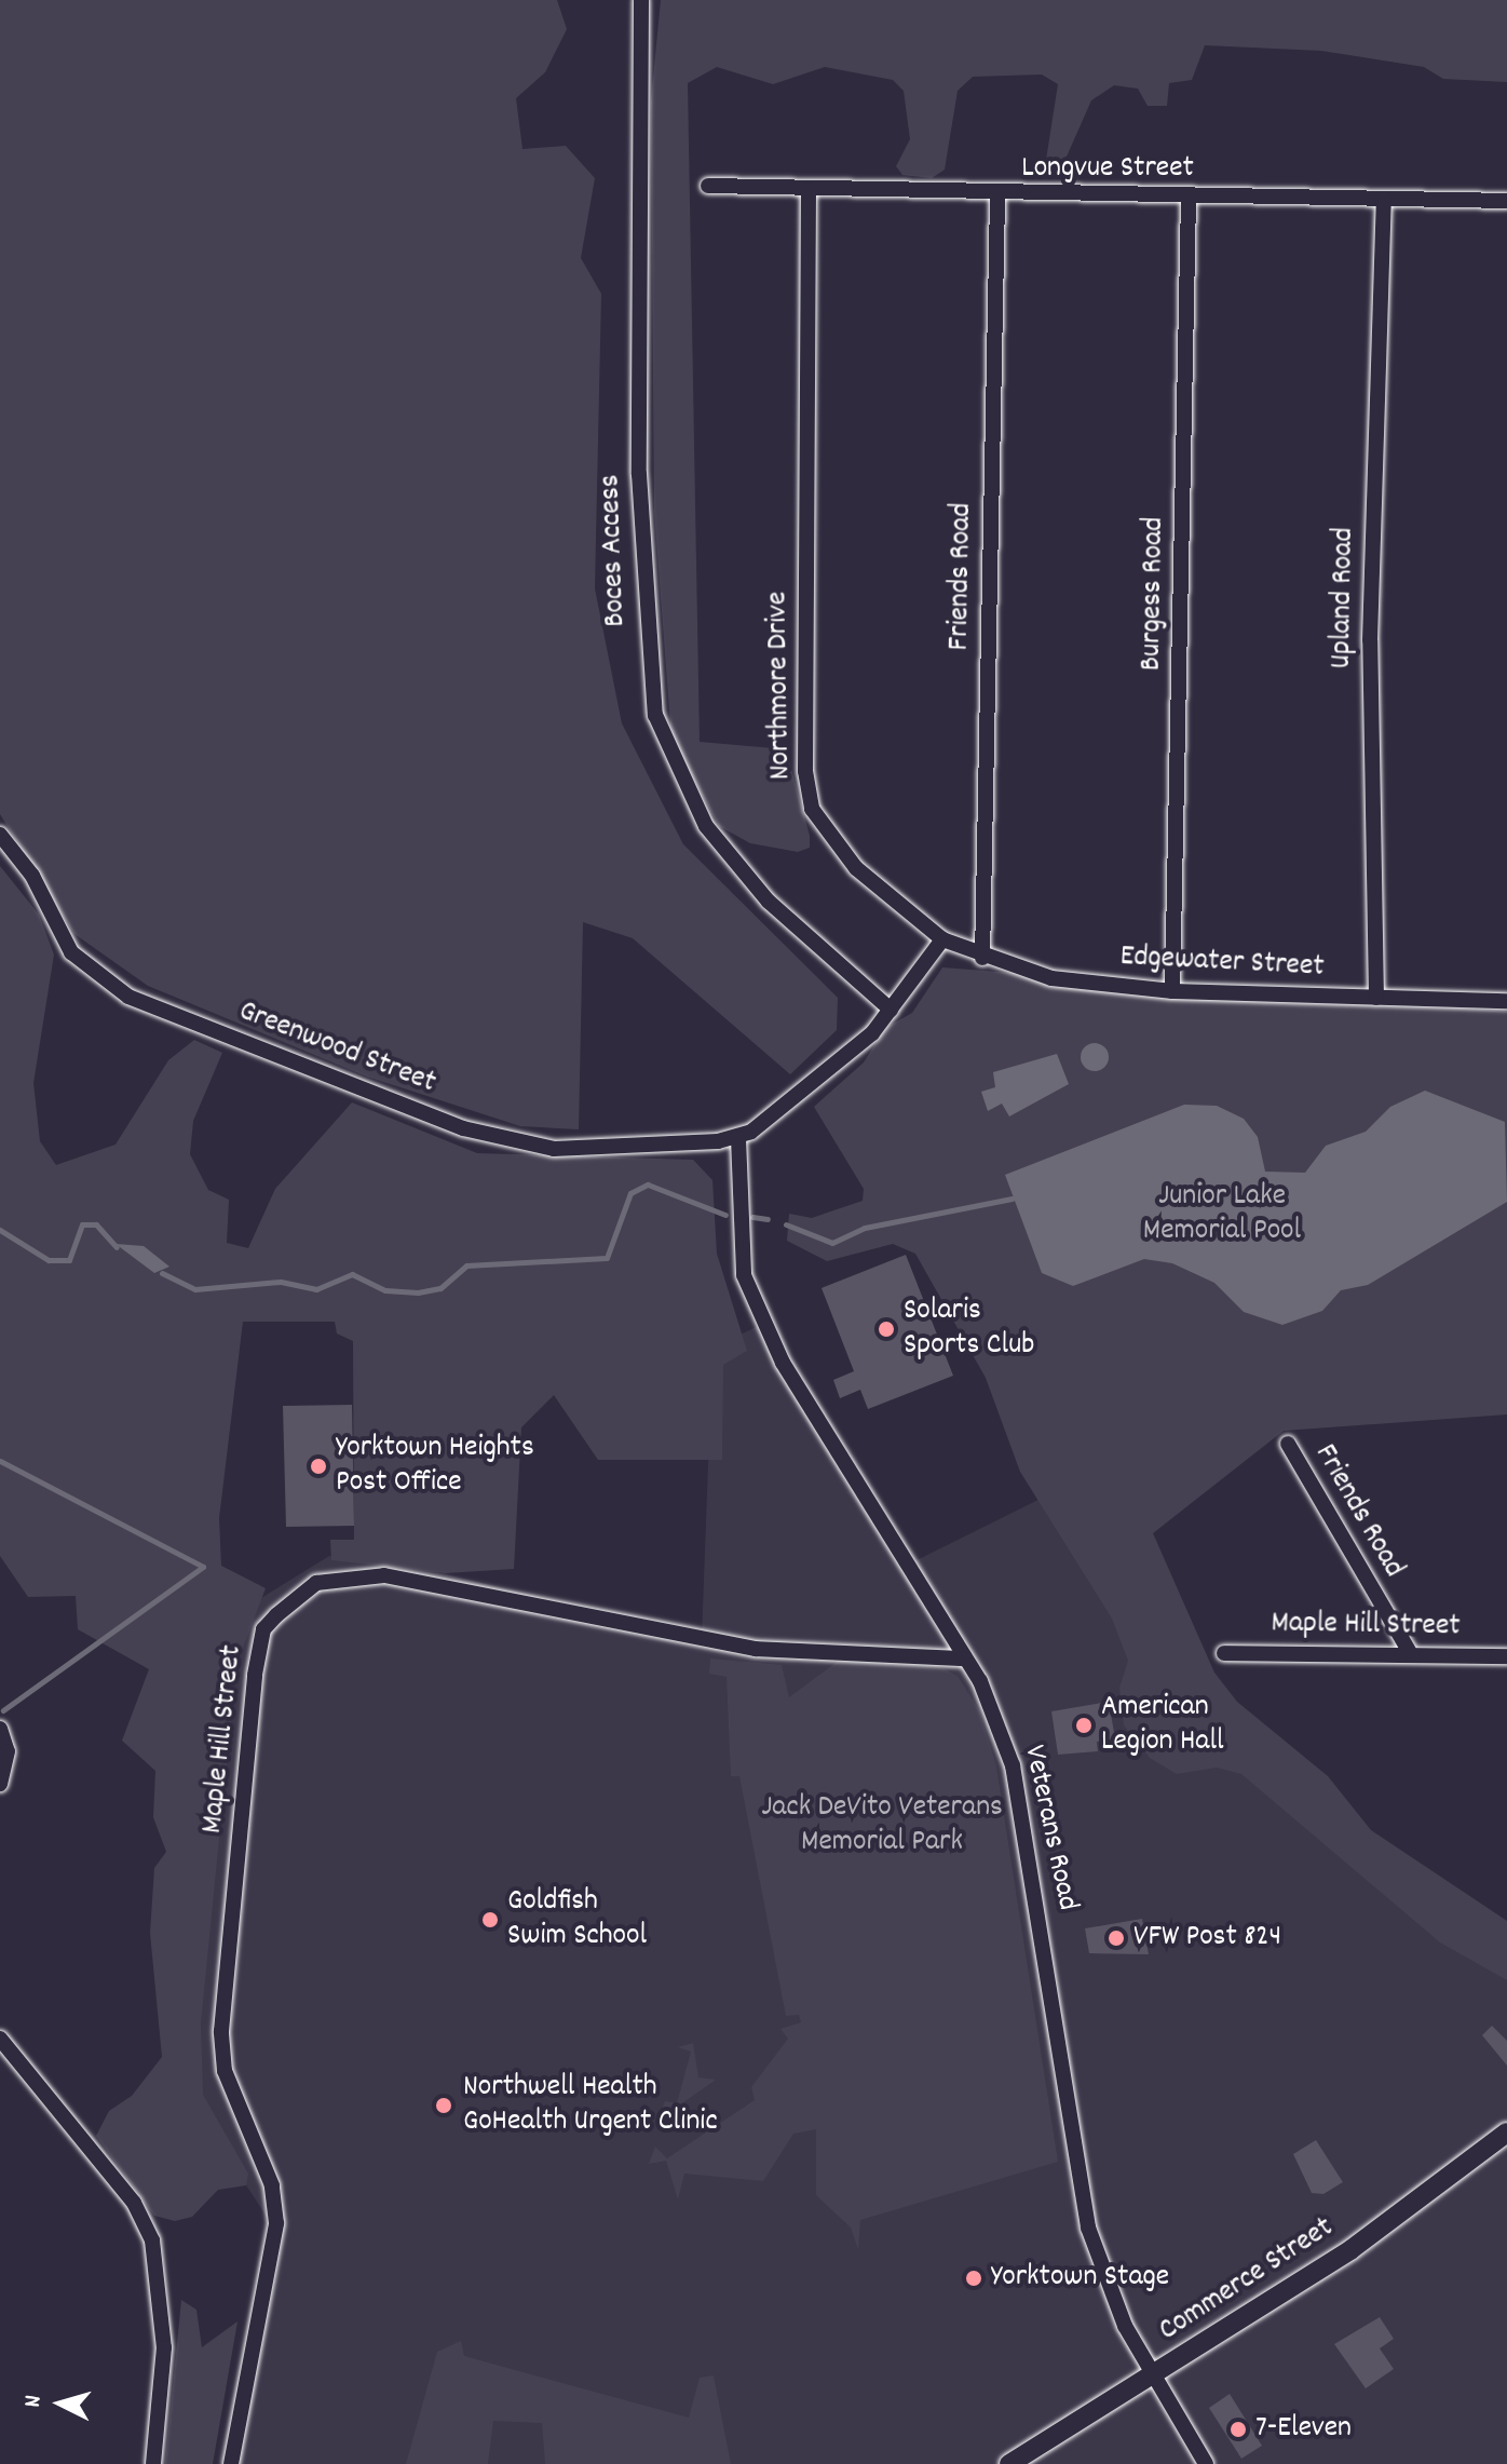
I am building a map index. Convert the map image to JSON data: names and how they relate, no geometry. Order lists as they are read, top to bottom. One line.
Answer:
{"streets":{"street":["Longvue Street","Boces Access","Friends Road","Burgess Road","Upland Road","Northmore Drive","Edgewater Street","Greenwood Street","Maple Hill Street","Veterans Road","Commerce Street"]},"crossings":[["Longvue Street","Friends Road"],["Longvue Street","Burgess Road"],["Longvue Street","Upland Road"],["Longvue Street","Northmore Drive"],["Friends Road","Edgewater Street"],["Friends Road","Maple Hill Street"],["Burgess Road","Edgewater Street"],["Upland Road","Edgewater Street"],["Northmore Drive","Edgewater Street"],["Greenwood Street","Veterans Road"],["Maple Hill Street","Veterans Road"],["Veterans Road","Commerce Street"]],"parks":["Junior Lake Memorial Pool","Jack DeVito Veterans Memorial Park"],"places":["Solaris Sports Club","Yorktown Heights Post Office","American Legion Hall","Goldfish Swim School","VFW Post 824","Northwell Health GoHealth Urgent Clinic","Yorktown Stage","7-Eleven"],"north":"left"}
